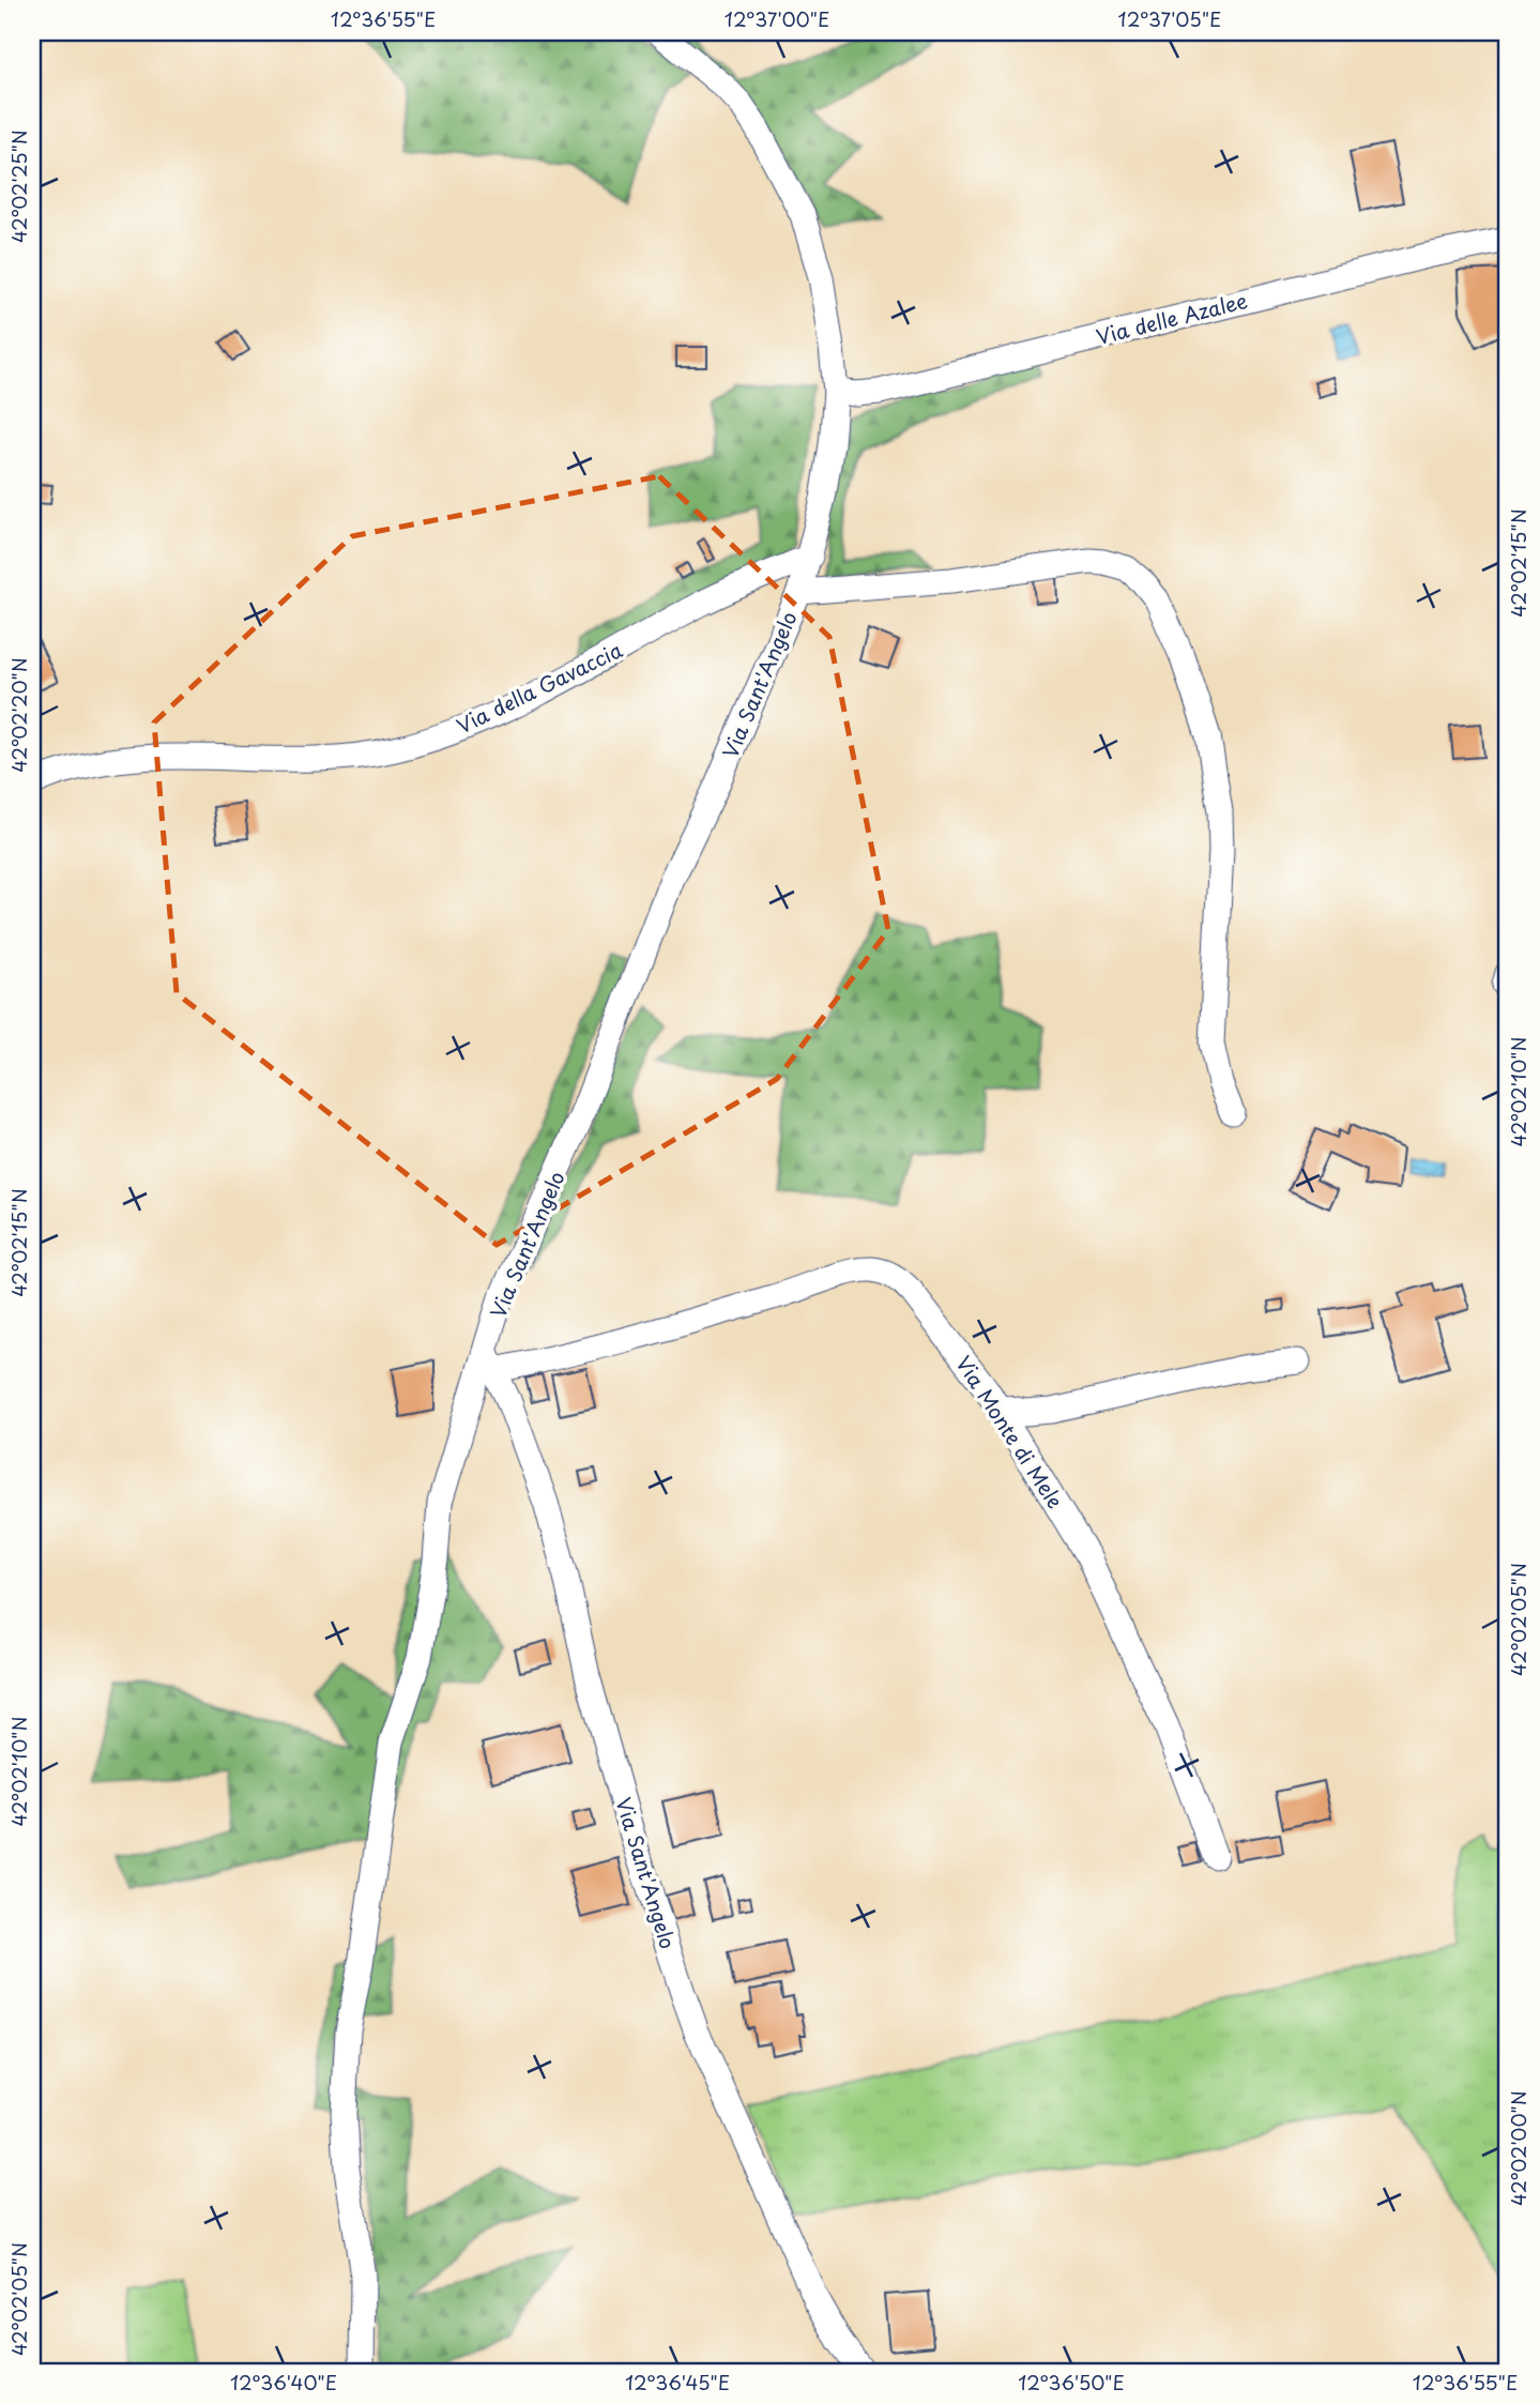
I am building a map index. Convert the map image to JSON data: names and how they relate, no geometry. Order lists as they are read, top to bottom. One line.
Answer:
{"streets":{"street":["Via delle Azalee","Via Sant'Angelo","Via della Gavaccia","Via Monte di Mele"]},"crossings":[["Via delle Azalee","Via Sant'Angelo"],["Via Sant'Angelo","Via della Gavaccia"],["Via Sant'Angelo","Via Monte di Mele"]],"coordinates":["12°36'55\"E","12°37'00\"E","12°37'05\"E","42°02'25\"N","42°02'15\"N","42°02'20\"N","42°02'10\"N","42°02'05\"N","42°02'00\"N","12°36'40\"E","12°36'45\"E","12°36'50\"E"]}
